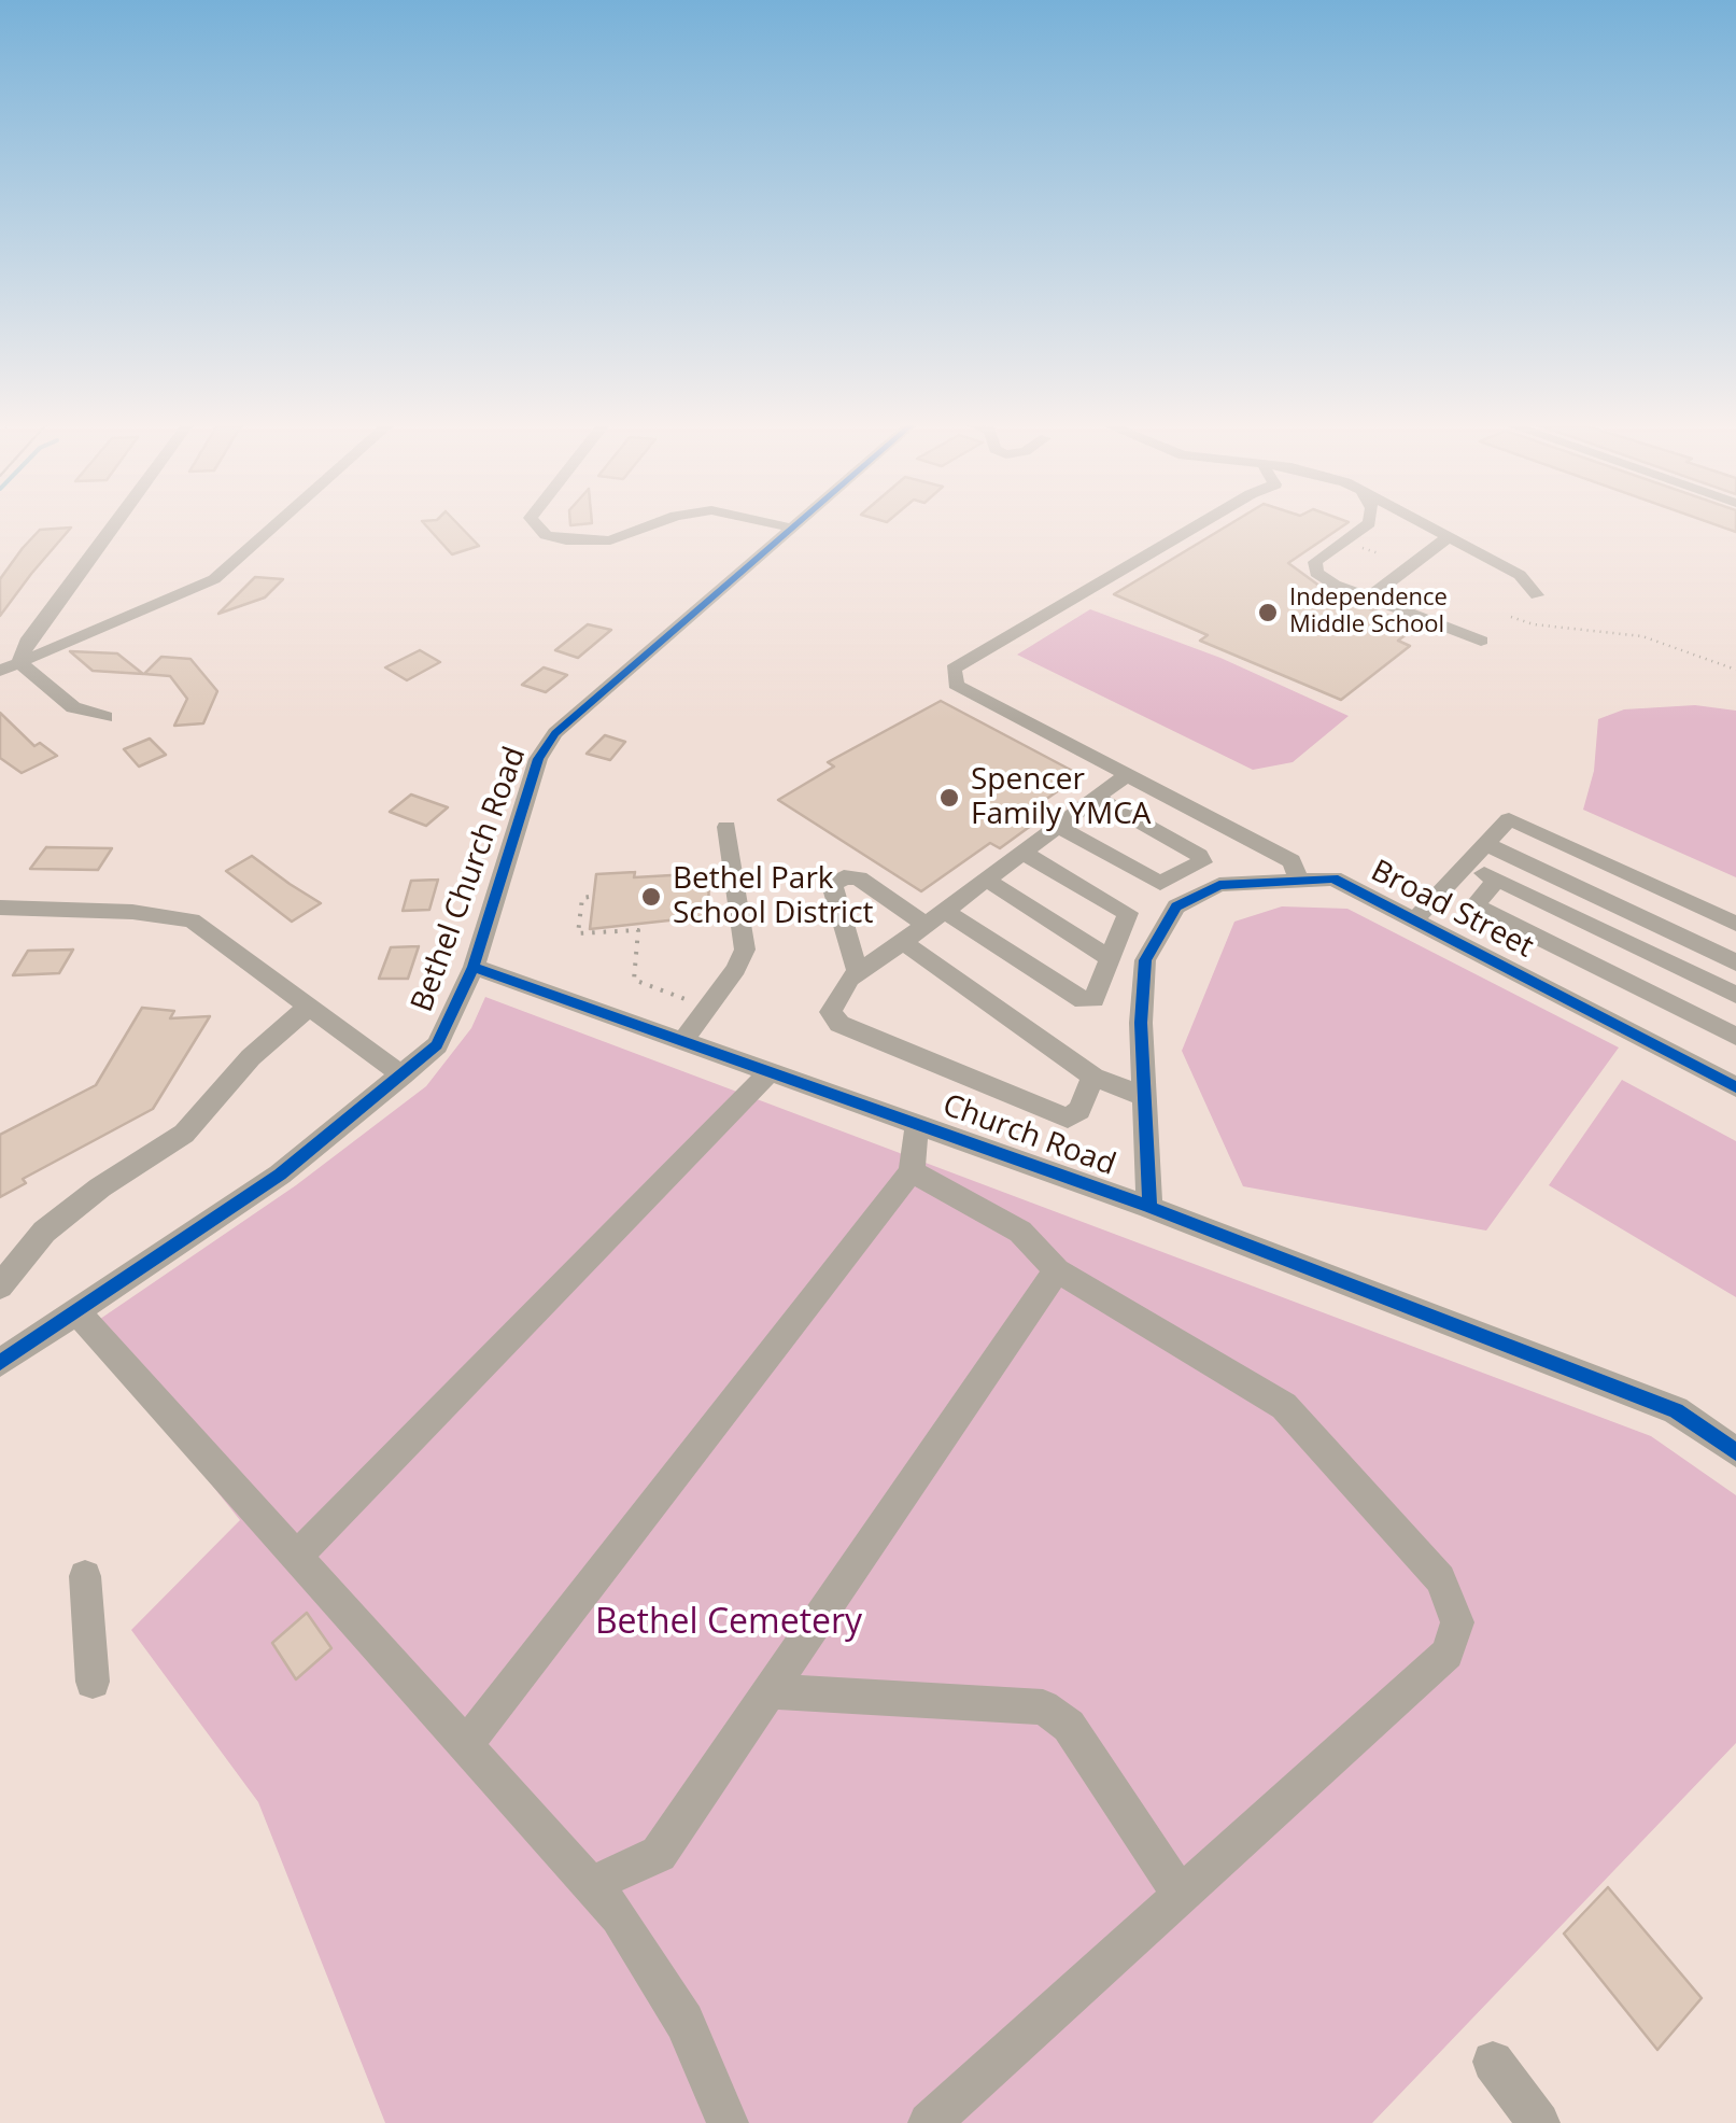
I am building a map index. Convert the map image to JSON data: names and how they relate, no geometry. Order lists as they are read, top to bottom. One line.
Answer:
{"streets":{"street":["Bethel Church Road","Broad Street","Church Road"]},"crossings":[["Bethel Church Road","Church Road"],["Broad Street","Church Road"]],"parks":["Bethel Cemetery"],"places":["Independence Middle School","Spencer Family YMCA","Bethel Park School District"]}
